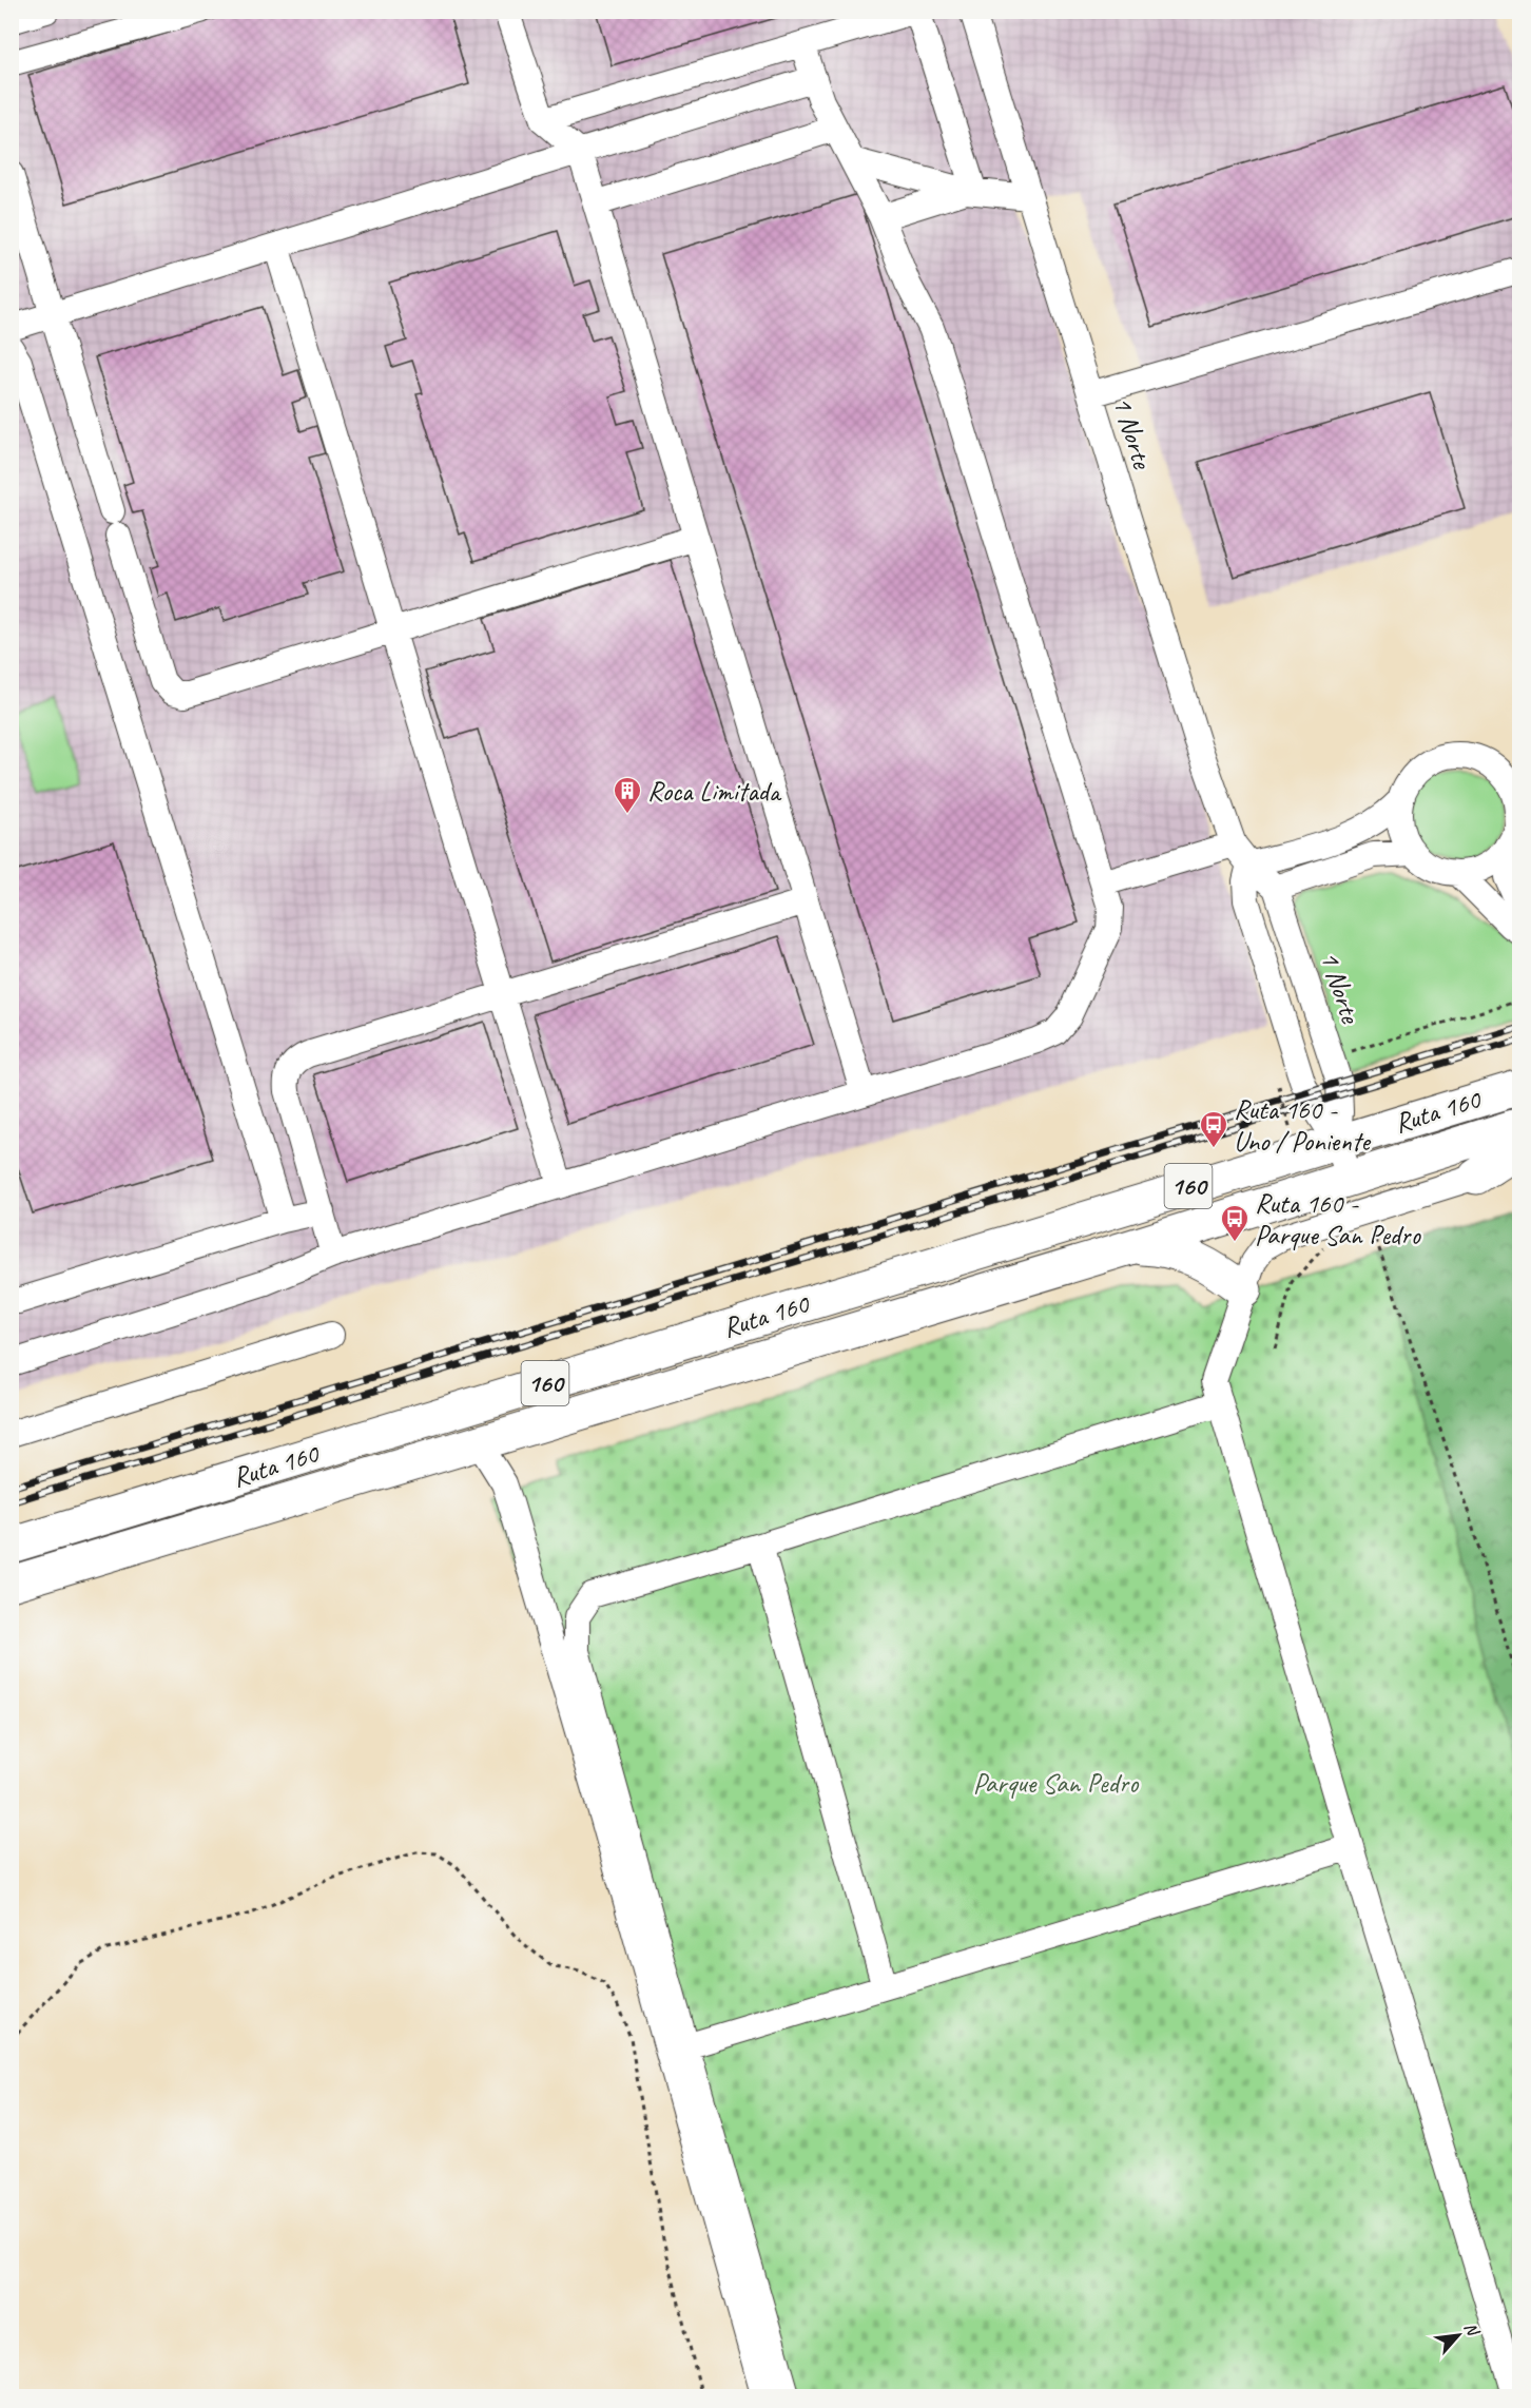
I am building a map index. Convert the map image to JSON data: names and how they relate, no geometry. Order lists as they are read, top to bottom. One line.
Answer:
{"streets":{"highway":["Ruta 160","160"],"street":["1 Norte"]},"crossings":[["1 Norte","Ruta 160"]],"parks":["Parque San Pedro"],"places":{"building":["Roca Limitada"],"bus stop":["Ruta 160 - Uno / Poniente","Ruta 160 - Parque San Pedro"]},"north":"top right"}
